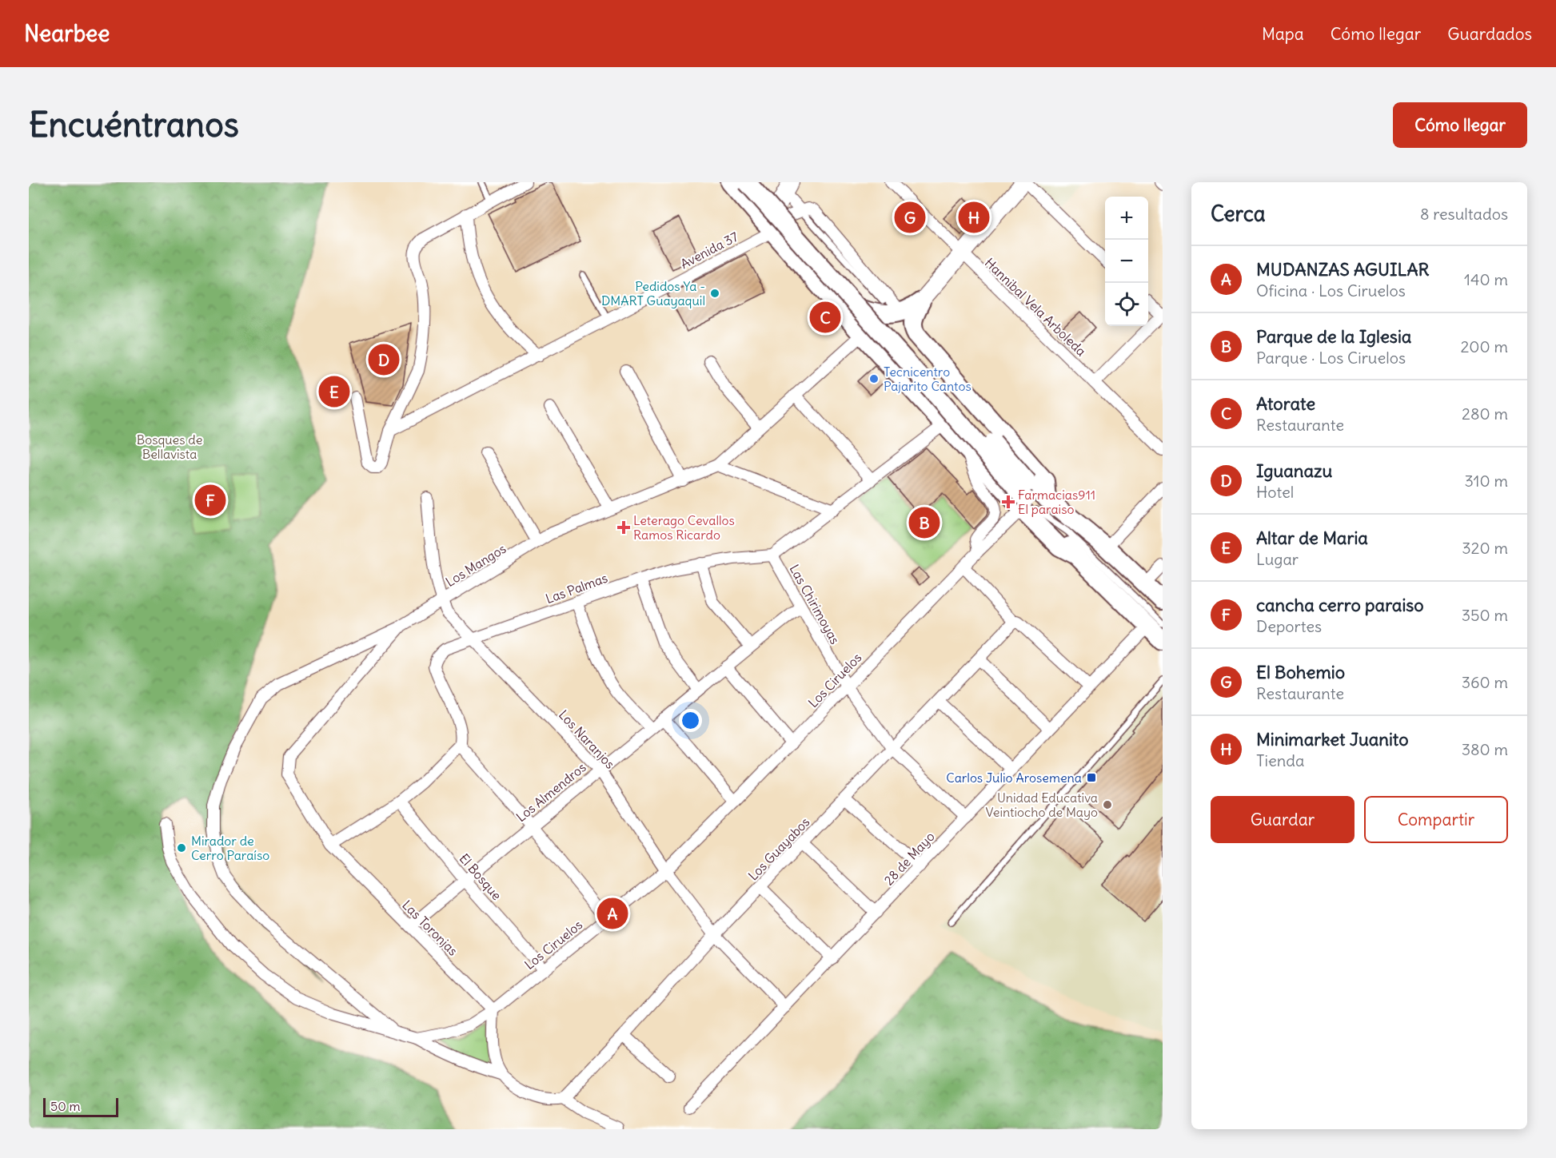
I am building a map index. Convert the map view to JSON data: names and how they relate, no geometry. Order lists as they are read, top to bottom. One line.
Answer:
{"streets":{"street":["Avenida 37","Hannibal Vela Arboleda","Los Mangos","Las Palmas","Las Chirimoyas","Los Ciruelos","Los Naranjos","Los Almendros","Los Guayabos","28 de Mayo","El Bosque","Las Toronjas"]},"crossings":[["Los Mangos","Los Naranjos"],["Los Mangos","Las Toronjas"],["Las Palmas","Las Chirimoyas"],["Las Palmas","Los Naranjos"],["Las Chirimoyas","Los Ciruelos"],["Las Chirimoyas","Los Almendros"],["Las Chirimoyas","Los Guayabos"],["Las Chirimoyas","28 de Mayo"],["Los Ciruelos","Los Naranjos"],["Los Ciruelos","El Bosque"],["Los Ciruelos","Las Toronjas"],["Los Naranjos","Los Almendros"],["Los Naranjos","Los Guayabos"],["Los Naranjos","28 de Mayo"],["Los Almendros","El Bosque"],["Los Almendros","Las Toronjas"]],"parks":["Bosques de Bellavista"],"places":{"other":["Pedidos Ya - DMART Guayaquil","Tecnicentro Pajarito Cantos","Unidad Educativa Veintiocho de Mayo","Mirador de Cerro Paraíso"],"health":["Farmacias911 El paraiso","Leterago Cevallos Ramos Ricardo"],"transit":["Carlos Julio Arosemena"]},"scale_bar":"50 m","page":{"header":"Nearbee","nav":["Mapa","Cómo llegar","Guardados"],"buttons":["Cómo llegar",["Guardar","Compartir"]],"title":"Encuéntranos","heading":["Cerca","8 resultados"],"map_buttons":["+","−"],"pins":["G","H","C","D","E","F","B","A"],"list":[{"mark":"A","name":"MUDANZAS AGUILAR","note":"Oficina · Los Ciruelos","value":"140 m"},{"mark":"B","name":"Parque de la Iglesia","note":"Parque · Los Ciruelos","value":"200 m"},{"mark":"C","name":"Atorate","note":"Restaurante","value":"280 m"},{"mark":"D","name":"Iguanazu","note":"Hotel","value":"310 m"},{"mark":"E","name":"Altar de Maria","note":"Lugar","value":"320 m"},{"mark":"F","name":"cancha cerro paraiso","note":"Deportes","value":"350 m"},{"mark":"G","name":"El Bohemio","note":"Restaurante","value":"360 m"},{"mark":"H","name":"Minimarket Juanito","note":"Tienda","value":"380 m"}],"scale":"50 m"}}
